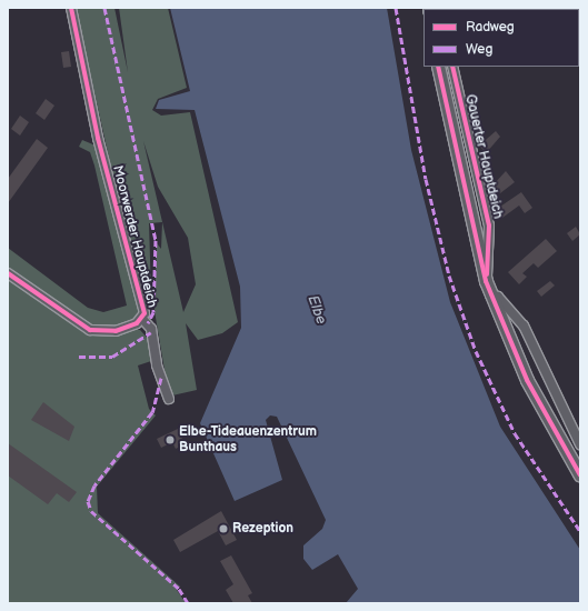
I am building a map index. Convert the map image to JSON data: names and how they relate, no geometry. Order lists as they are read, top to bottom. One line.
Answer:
{"streets":{"street":["Gauerter Hauptdeich","Moorwerder Hauptdeich"]},"water":["Elbe"],"places":["Elbe-Tideauenzentrum Bunthaus","Rezeption"],"legend":["Radweg","Weg"]}
